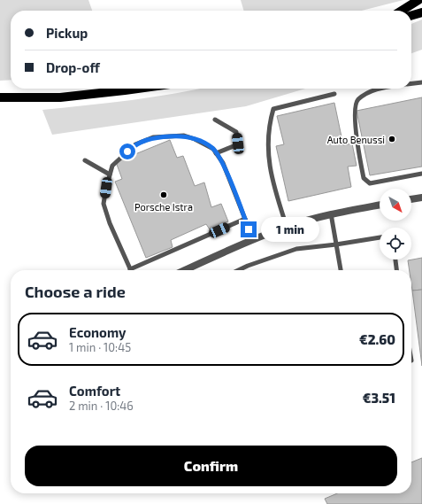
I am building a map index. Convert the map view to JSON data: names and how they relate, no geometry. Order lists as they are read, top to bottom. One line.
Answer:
{"places":["Auto Benussi","Porsche Istra"],"north":"bottom right","page":{"banner":["Pickup","Drop-off"],"bubble":"1 min","heading":"Choose a ride","list":[{"name":"Economy","note":"1 min · 10:45","value":"€2.60"},{"name":"Comfort","note":"2 min · 10:46","value":"€3.51"}],"buttons":"Confirm"}}
